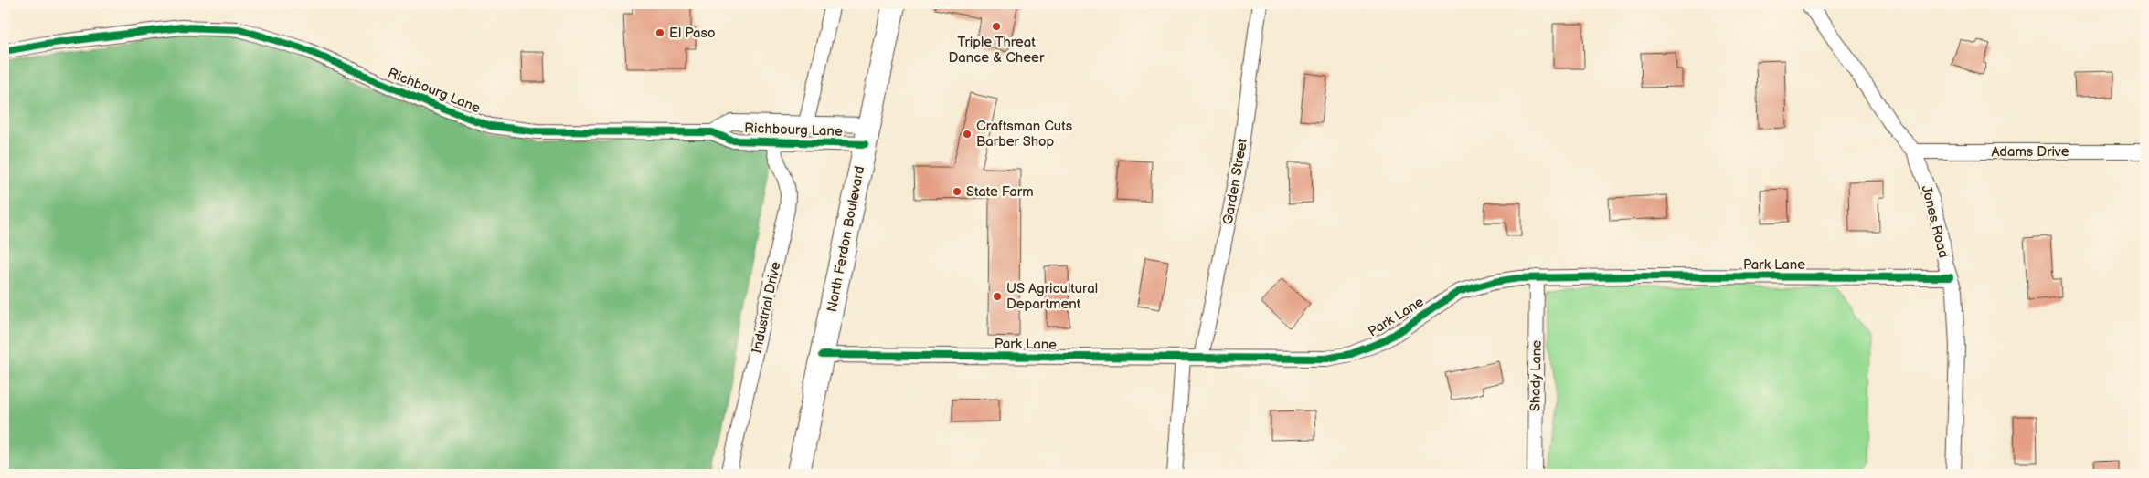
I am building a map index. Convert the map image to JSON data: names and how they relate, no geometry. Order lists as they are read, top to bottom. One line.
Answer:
{"streets":{"main road":["North Ferdon Boulevard"],"street":["Richbourg Lane","Adams Drive","Garden Street","Jones Road","Park Lane","Industrial Drive","Shady Lane"]},"crossings":[["Richbourg Lane","North Ferdon Boulevard"],["Richbourg Lane","Industrial Drive"],["Adams Drive","Jones Road"],["Garden Street","Park Lane"],["Jones Road","Park Lane"],["North Ferdon Boulevard","Park Lane"],["Park Lane","Shady Lane"]],"places":["Triple Threat Dance & Cheer","El Paso","Craftsman Cuts Barber Shop","State Farm","US Agricultural Department"]}
